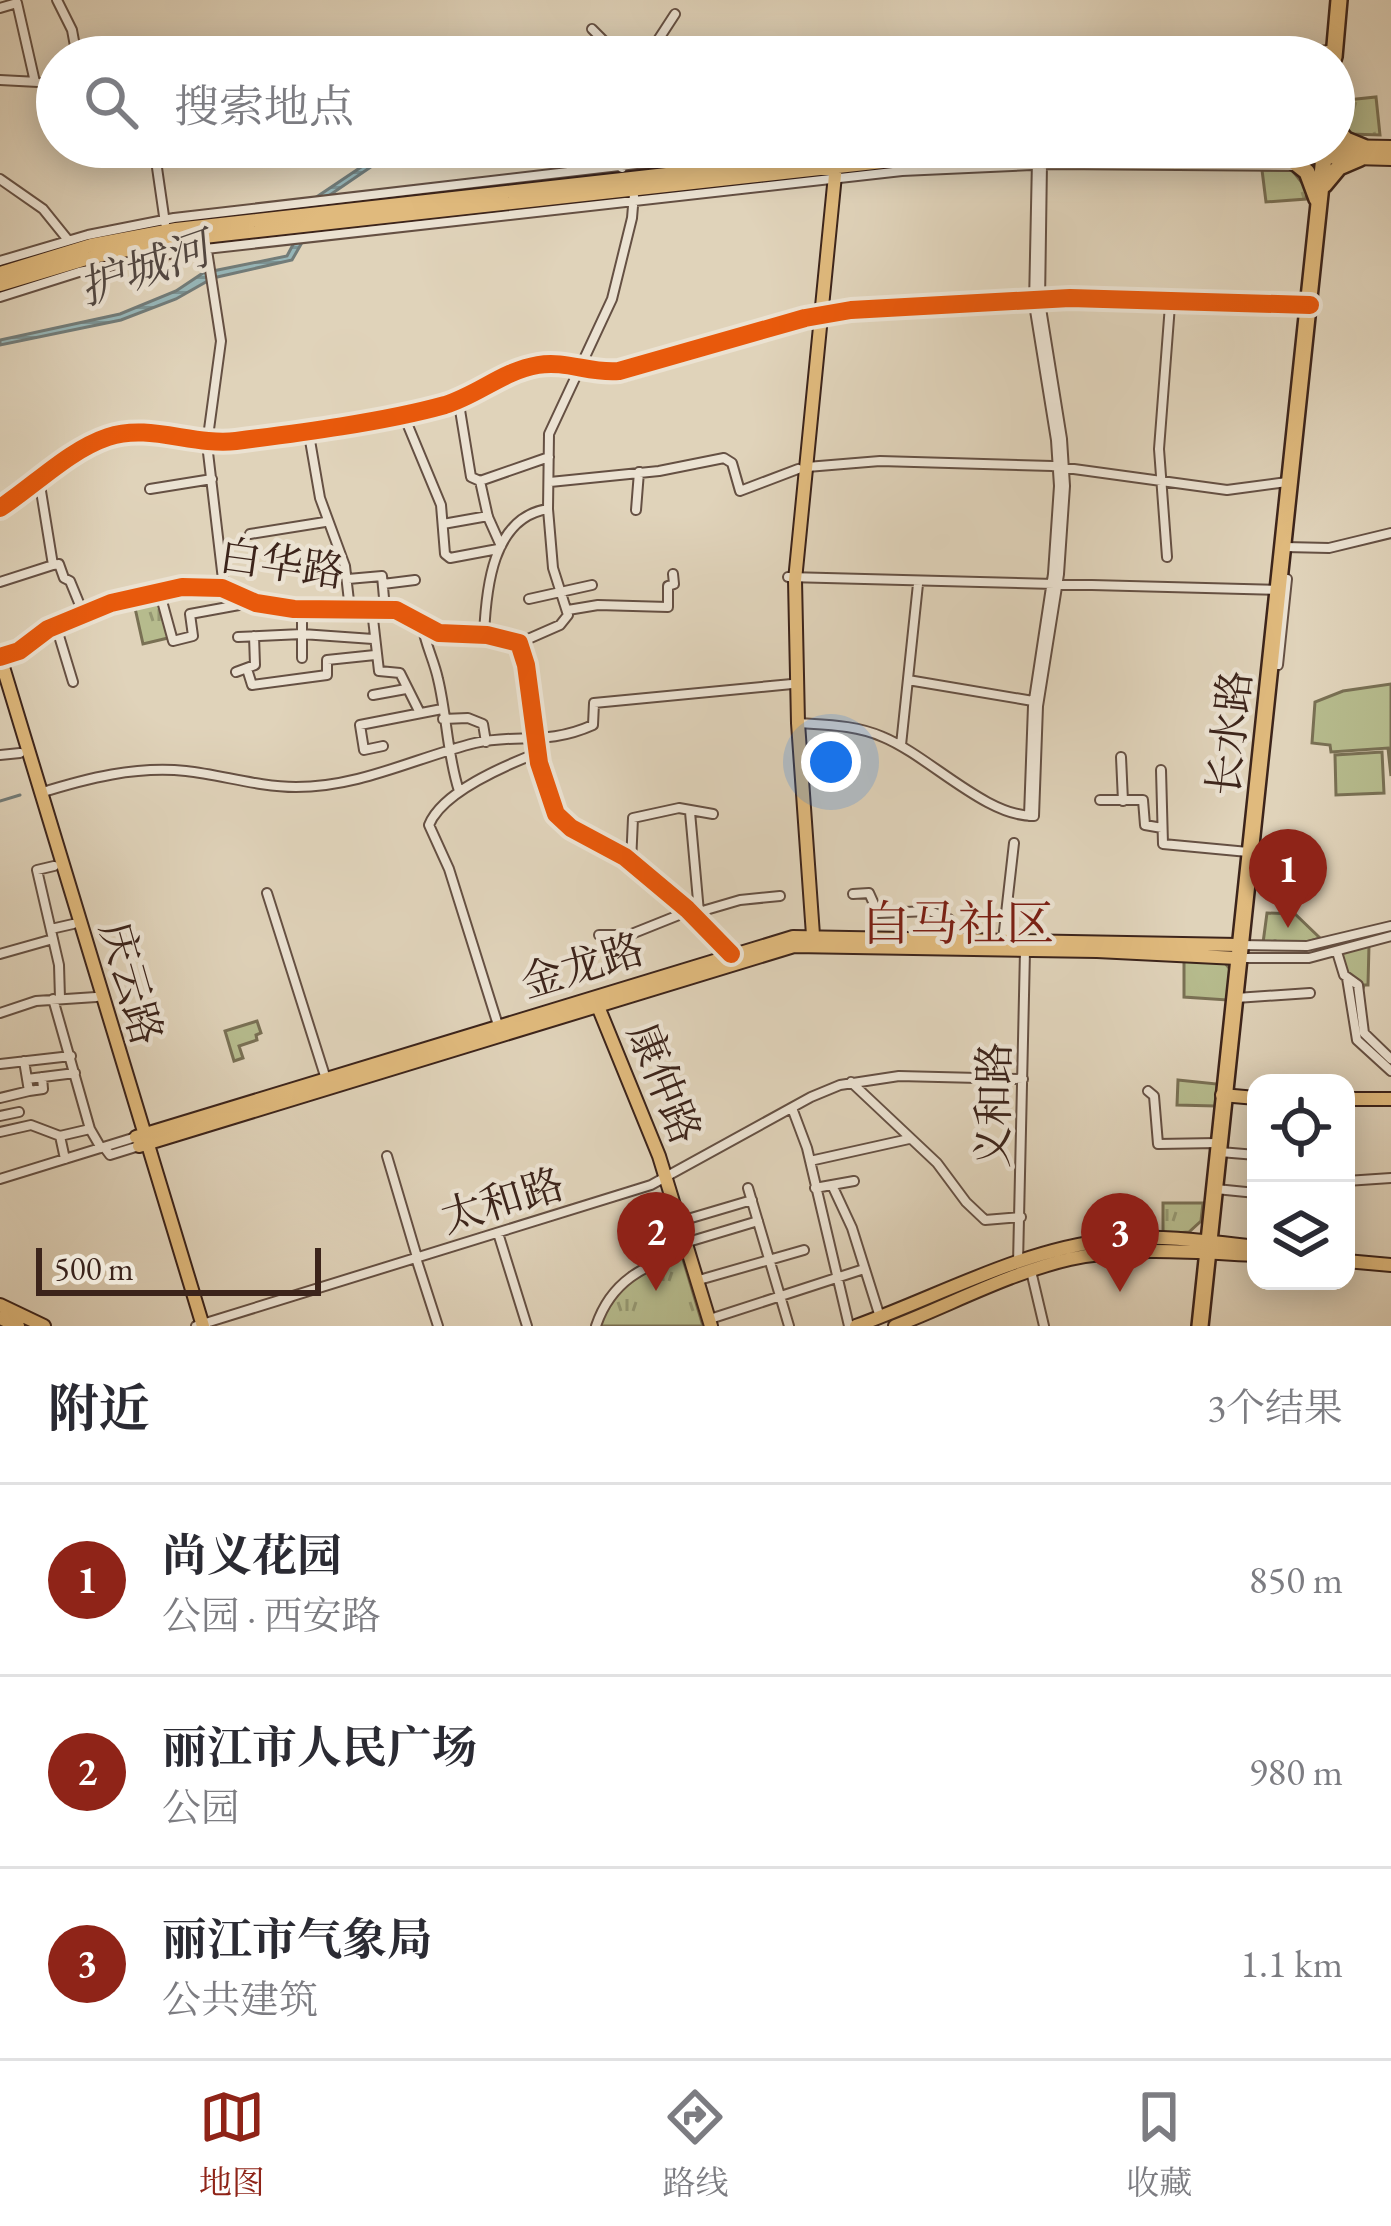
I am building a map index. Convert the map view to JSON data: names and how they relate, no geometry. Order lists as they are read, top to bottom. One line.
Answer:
{"streets":{"highway":["长水路"],"main road":["金龙路","庆云路","康仲路"],"street":["白华路","义和路","太和路"]},"crossings":[["白华路","庆云路"],["长水路","金龙路"],["金龙路","庆云路"],["金龙路","康仲路"],["庆云路","太和路"],["康仲路","太和路"],["义和路","太和路"]],"districts":["白马社区"],"water":["护城河"],"scale_bar":"500 m","page":{"search":"搜索地点","pins":["1","2","3"],"scale":"500 m","heading":["附近","3个结果"],"list":[{"mark":"1","name":"尚义花园","note":"公园 · 西安路","value":"850 m"},{"mark":"2","name":"丽江市人民广场","note":"公园","value":"980 m"},{"mark":"3","name":"丽江市气象局","note":"公共建筑","value":"1.1 km"}],"nav":["地图","路线","收藏"]}}
